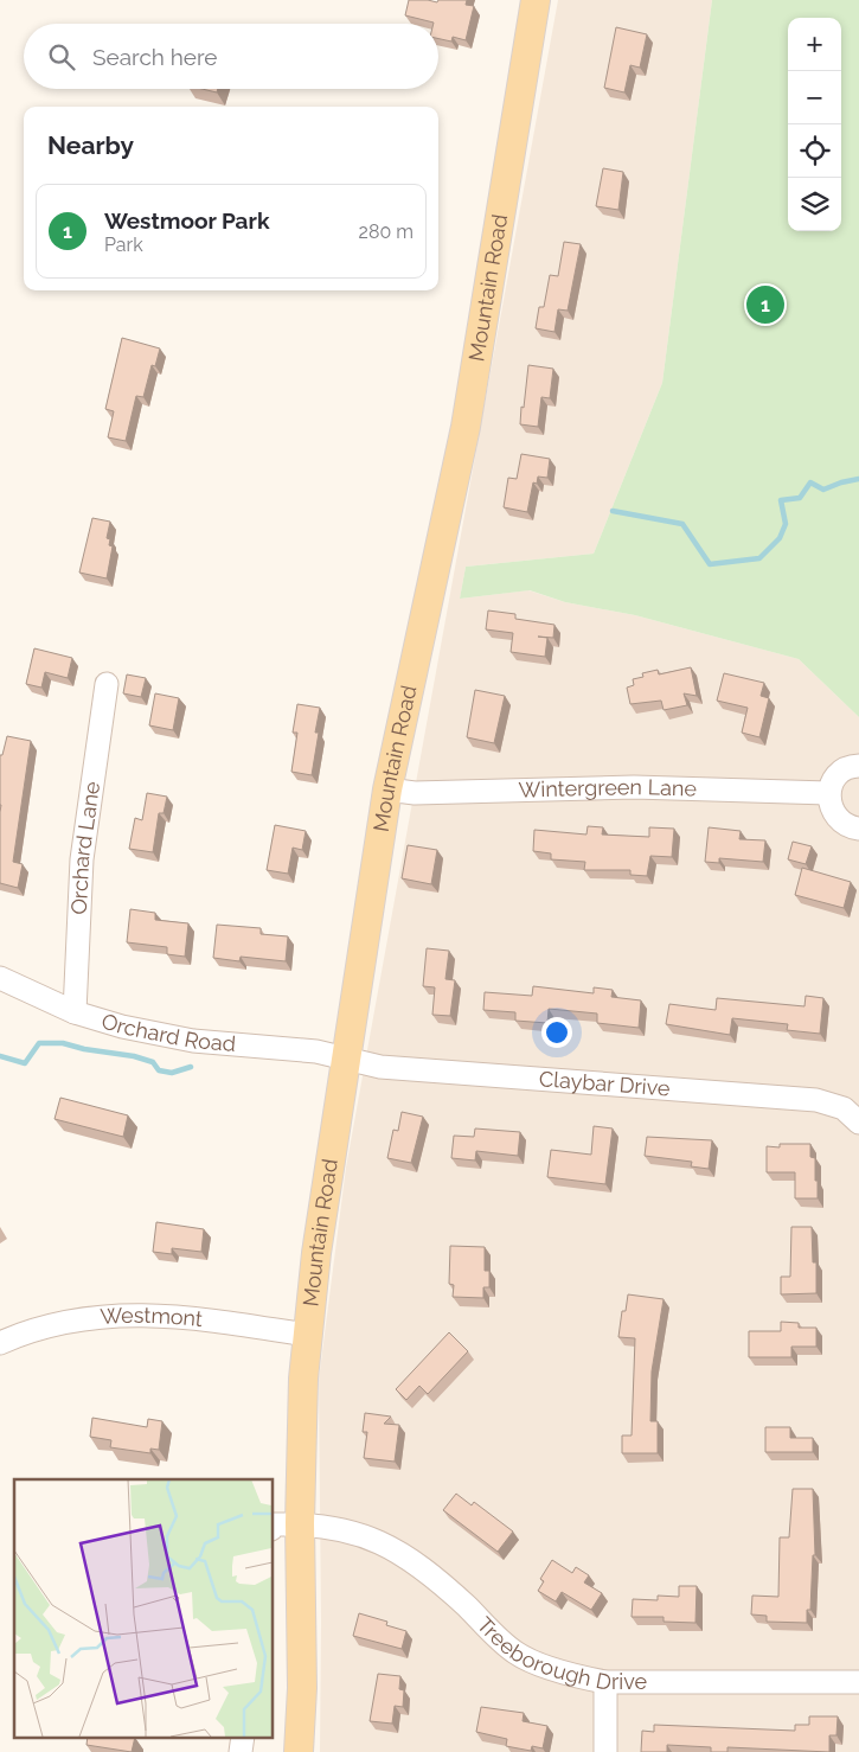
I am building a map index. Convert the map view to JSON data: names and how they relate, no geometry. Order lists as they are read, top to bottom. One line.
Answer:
{"streets":{"main road":["Mountain Road"],"street":["Wintergreen Lane","Orchard Lane","Orchard Road","Claybar Drive","Westmont","Treeborough Drive"]},"crossings":[["Mountain Road","Wintergreen Lane"],["Mountain Road","Orchard Road"],["Mountain Road","Claybar Drive"],["Mountain Road","Westmont"],["Mountain Road","Treeborough Drive"],["Orchard Lane","Orchard Road"],["Orchard Road","Claybar Drive"]],"page":{"map_buttons":["+","−"],"search":"Search here","heading":"Nearby","list":[{"mark":"1","name":"Westmoor Park","note":"Park","value":"280 m"}],"pins":"1"}}
